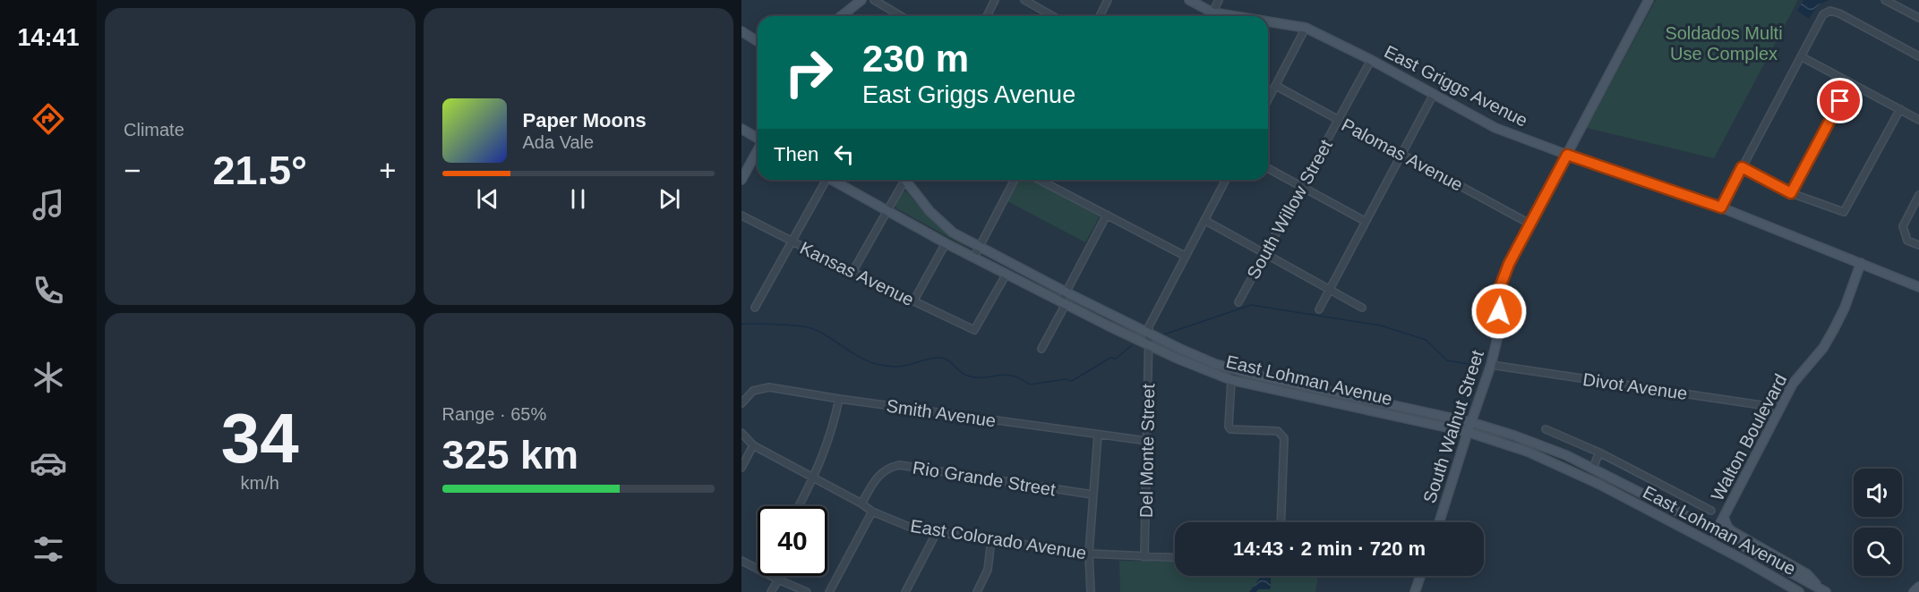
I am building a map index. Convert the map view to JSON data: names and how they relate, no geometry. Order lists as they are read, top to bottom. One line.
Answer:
{"streets":{"main road":["East Griggs Avenue","East Lohman Avenue","South Walnut Street","Walton Boulevard"],"street":["Palomas Avenue","South Willow Street","Kansas Avenue","Divot Avenue","Smith Avenue","Del Monte Street","Rio Grande Street","East Colorado Avenue"]},"crossings":[["East Griggs Avenue","South Willow Street"],["East Griggs Avenue","South Walnut Street"],["East Griggs Avenue","Walton Boulevard"],["Palomas Avenue","South Willow Street"],["Palomas Avenue","South Walnut Street"],["Kansas Avenue","East Lohman Avenue"],["East Lohman Avenue","South Walnut Street"],["East Lohman Avenue","Walton Boulevard"],["East Lohman Avenue","Del Monte Street"],["Divot Avenue","South Walnut Street"],["Divot Avenue","Walton Boulevard"],["Smith Avenue","Del Monte Street"],["Del Monte Street","East Colorado Avenue"],["Rio Grande Street","East Colorado Avenue"]],"parks":["Soldados Multi Use Complex"],"page":{"tabs":"14:41","tile":["Climate",["34","km/h"],["Range · 65%","325 km"]],"turn":["230 m","East Griggs Avenue"],"song":["Paper Moons","Ada Vale"],"then":"Then","heat":["−","21.5°","+"],"limit":"40","trip":"14:43 · 2 min · 720 m"}}
